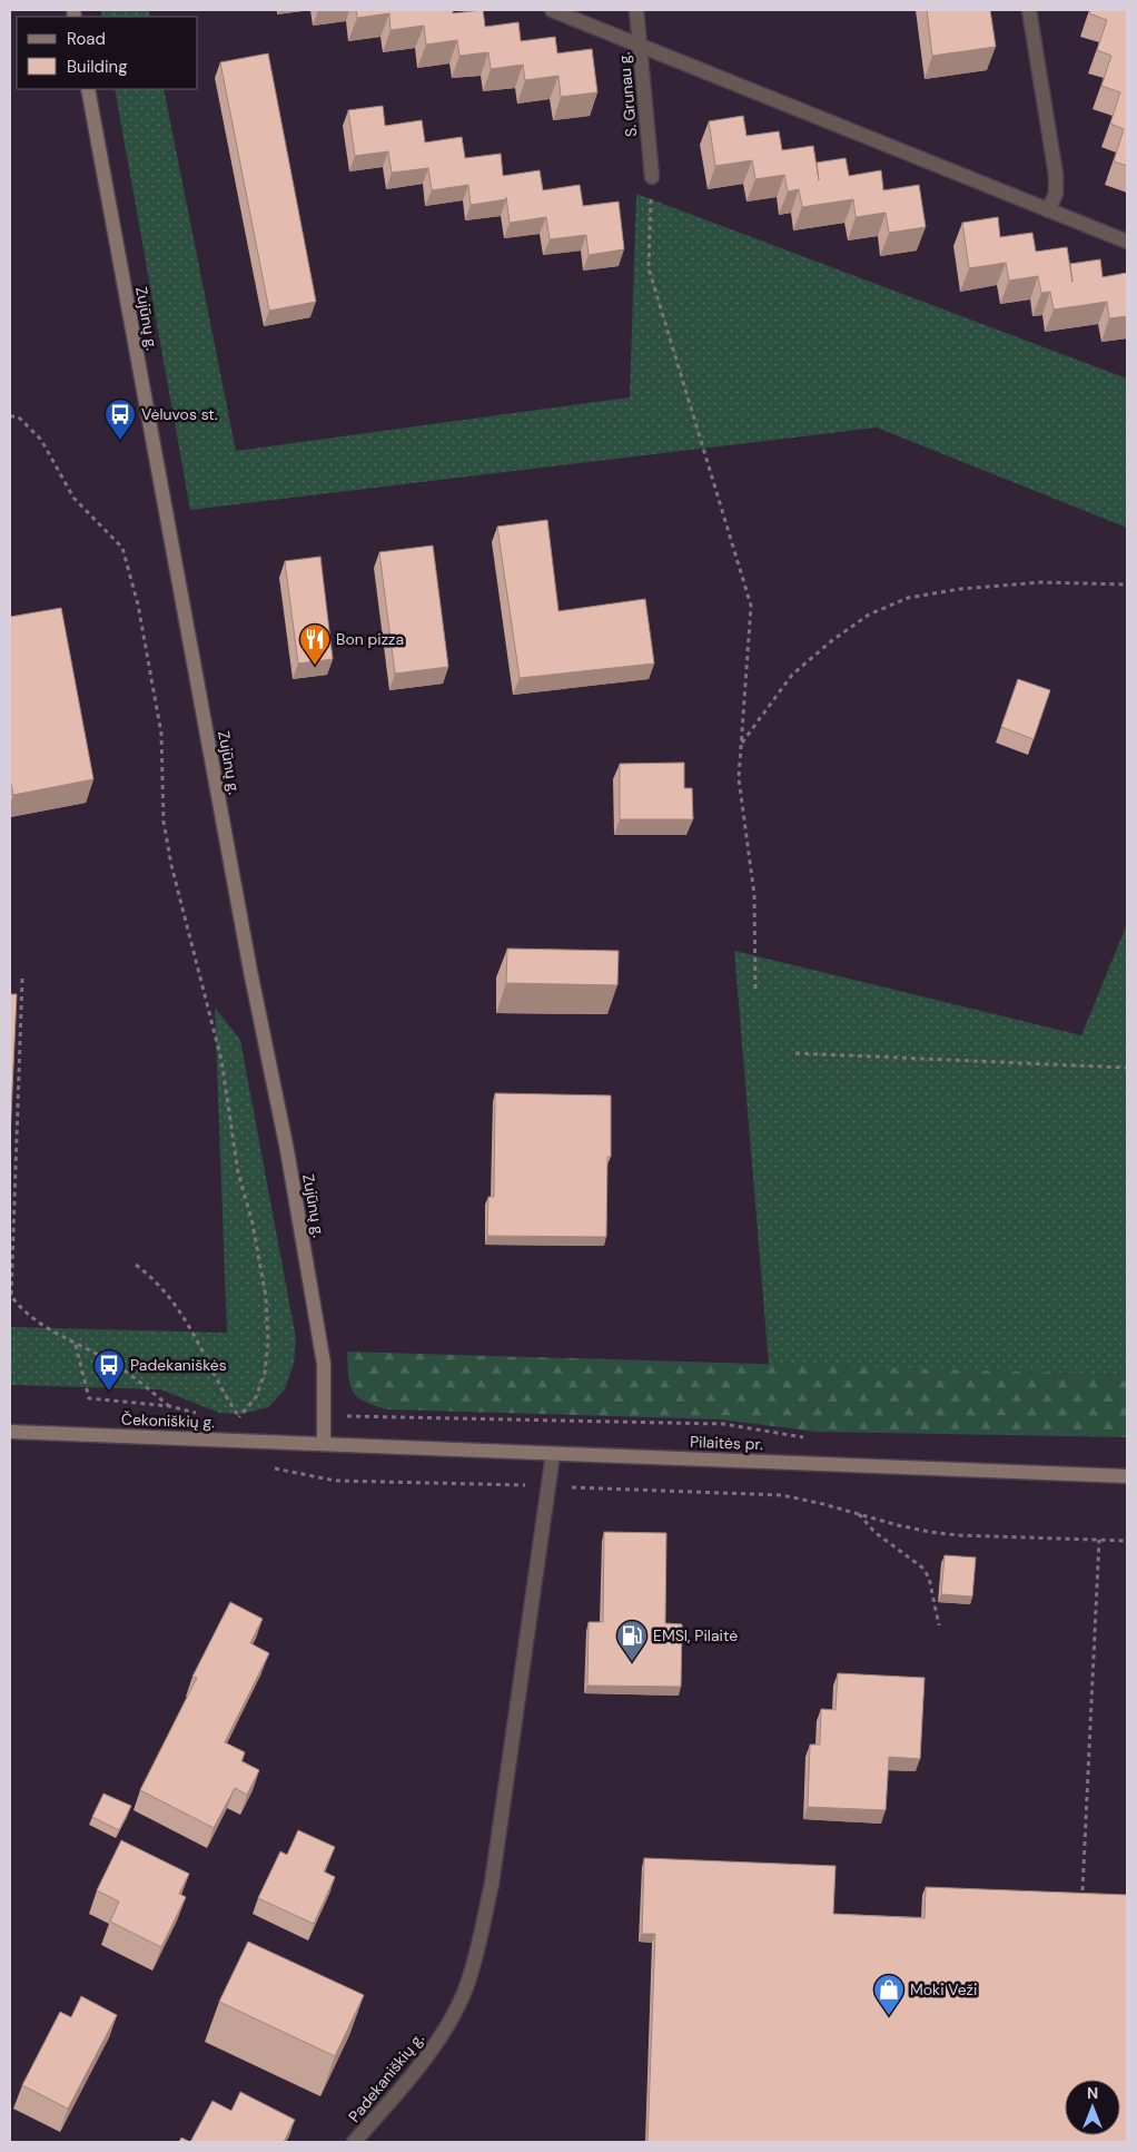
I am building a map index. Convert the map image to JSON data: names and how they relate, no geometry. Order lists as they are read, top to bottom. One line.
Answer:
{"streets":{"main road":["Zujūnų g.","Čekoniškių g.","Pilaitės pr."],"street":["S. Grunau g.","Padekaniškių g."]},"crossings":[["Zujūnų g.","Čekoniškių g."],["Zujūnų g.","Pilaitės pr."],["Čekoniškių g.","Pilaitės pr."],["Pilaitės pr.","Padekaniškių g."]],"places":{"bus stop":["Vėluvos st.","Padekaniškės"],"restaurant":["Bon pizza"],"fuel station":["EMSI, Pilaitė"],"shop":["Moki Veži"]},"legend":["Road","Building"],"north":"top"}
